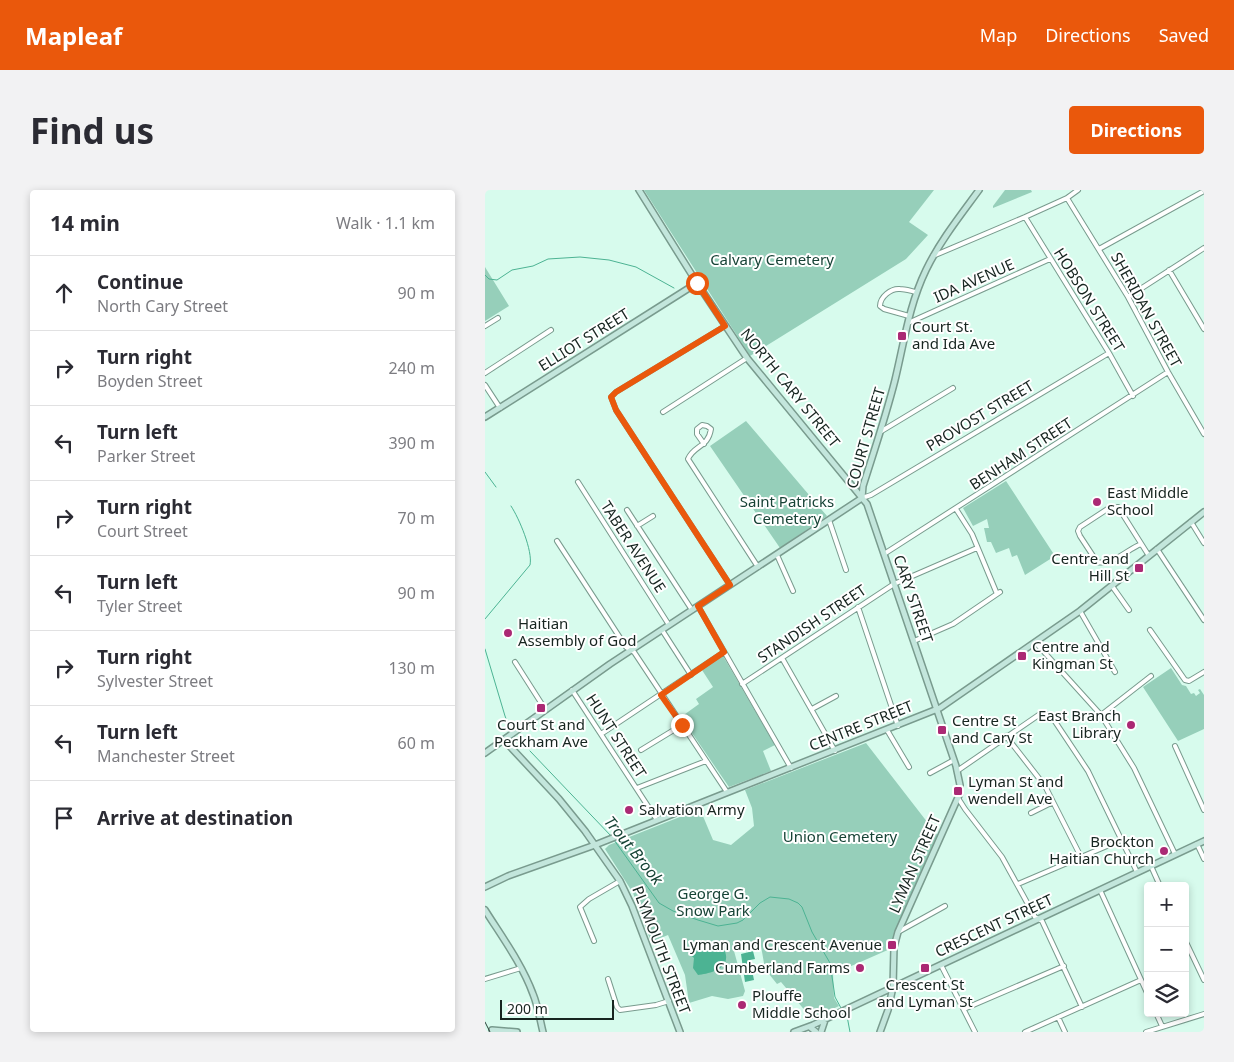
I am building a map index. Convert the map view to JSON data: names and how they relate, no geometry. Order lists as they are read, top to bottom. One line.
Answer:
{"streets":{"main road":["ELLIOT STREET","NORTH CARY STREET","COURT STREET","CARY STREET","CENTRE STREET","LYMAN STREET","CRESCENT STREET","PLYMOUTH STREET"],"street":["IDA AVENUE","HOBSON STREET","SHERIDAN STREET","PROVOST STREET","BENHAM STREET","TABER AVENUE","STANDISH STREET","HUNT STREET"]},"crossings":[["IDA AVENUE","HOBSON STREET"],["IDA AVENUE","COURT STREET"],["HOBSON STREET","PROVOST STREET"],["HOBSON STREET","BENHAM STREET"],["SHERIDAN STREET","BENHAM STREET"],["ELLIOT STREET","NORTH CARY STREET"],["NORTH CARY STREET","PROVOST STREET"],["NORTH CARY STREET","COURT STREET"],["NORTH CARY STREET","CARY STREET"],["PROVOST STREET","COURT STREET"],["PROVOST STREET","CARY STREET"],["COURT STREET","TABER AVENUE"],["COURT STREET","CARY STREET"],["COURT STREET","HUNT STREET"],["COURT STREET","PLYMOUTH STREET"],["BENHAM STREET","CARY STREET"],["CARY STREET","STANDISH STREET"],["CARY STREET","CENTRE STREET"],["CARY STREET","LYMAN STREET"],["CENTRE STREET","HUNT STREET"],["CENTRE STREET","LYMAN STREET"],["CENTRE STREET","PLYMOUTH STREET"],["LYMAN STREET","CRESCENT STREET"]],"water":["Trout Brook"],"parks":["Calvary Cemetery","Saint Patricks Cemetery","Union Cemetery","George G. Snow Park"],"places":{"transit":["Court St. and Ida Ave","Centre and Hill St","Centre and Kingman St","Court St and Peckham Ave","Centre St and Cary St","Lyman St and wendell Ave","Lyman and Crescent Avenue","Crescent St and Lyman St"],"other":["East Middle School","Haitian Assembly of God","East Branch Library","Salvation Army","Brockton Haitian Church","Cumberland Farms","Plouffe Middle School"]},"scale_bar":"200 m","page":{"header":"Mapleaf","nav":["Map","Directions","Saved"],"buttons":"Directions","title":"Find us","heading":["14 min","Walk · 1.1 km"],"list":[["Continue","North Cary Street","90 m"],["Turn right","Boyden Street","240 m"],["Turn left","Parker Street","390 m"],["Turn right","Court Street","70 m"],["Turn left","Tyler Street","90 m"],["Turn right","Sylvester Street","130 m"],["Turn left","Manchester Street","60 m"],"Arrive at destination"],"map_buttons":["+","−"],"scale":"200 m"}}
